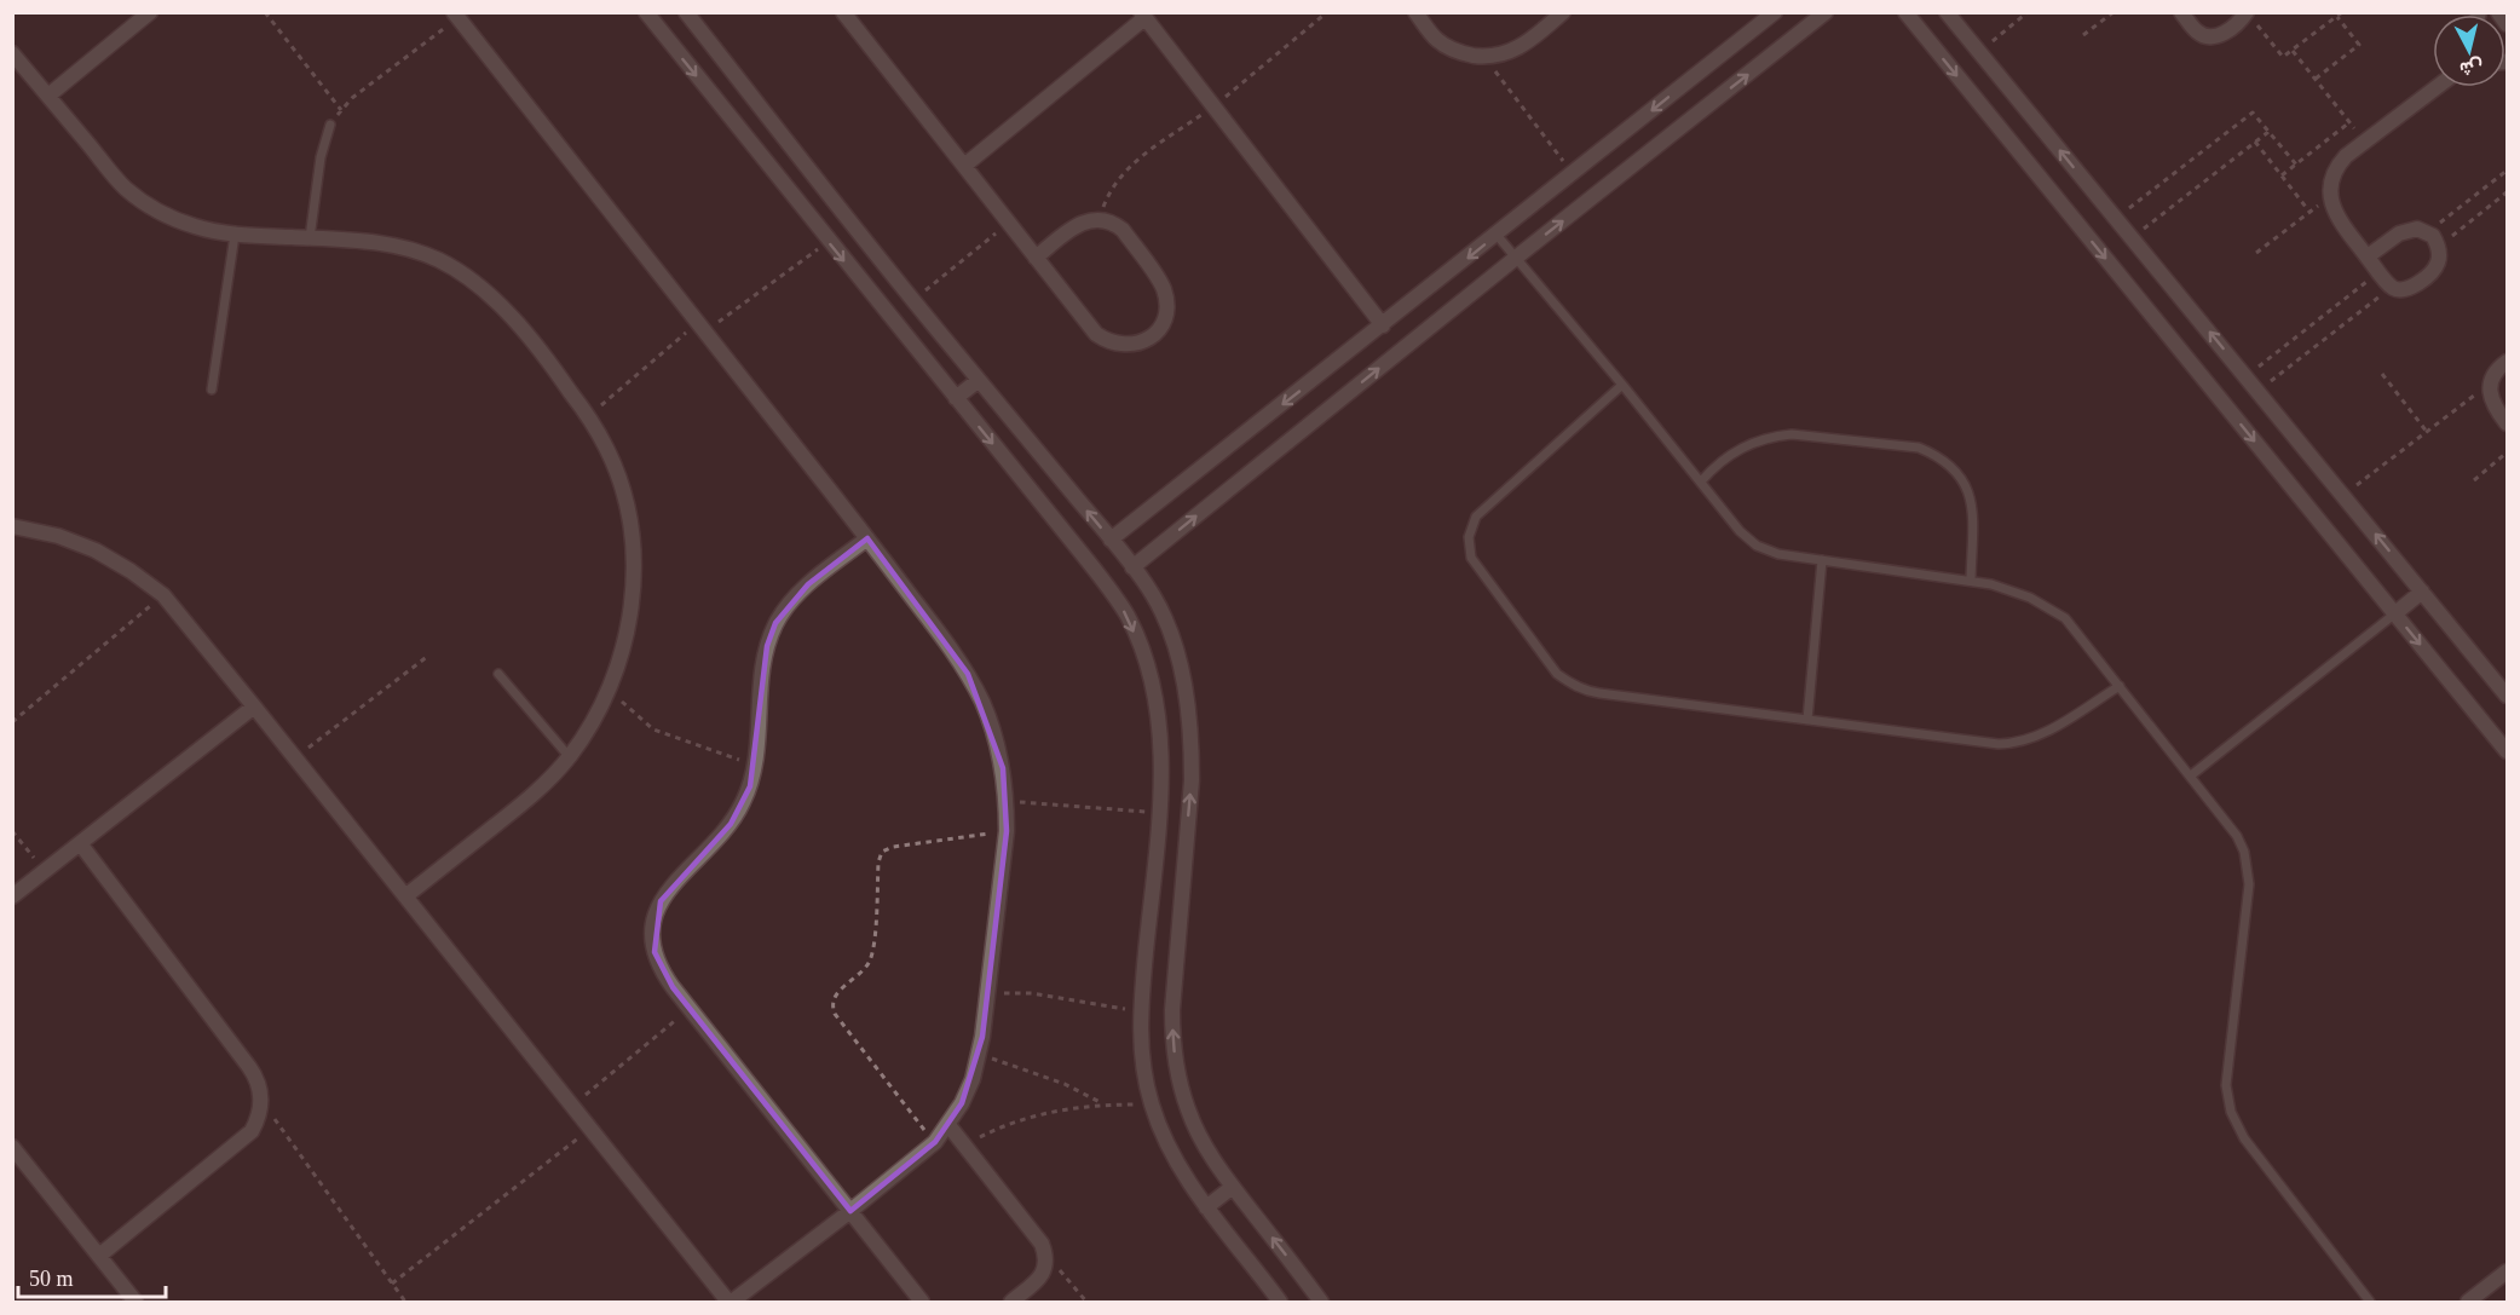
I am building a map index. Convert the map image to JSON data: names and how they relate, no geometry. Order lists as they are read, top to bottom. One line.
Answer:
{"scale_bar":"50 m","north":"bottom"}
